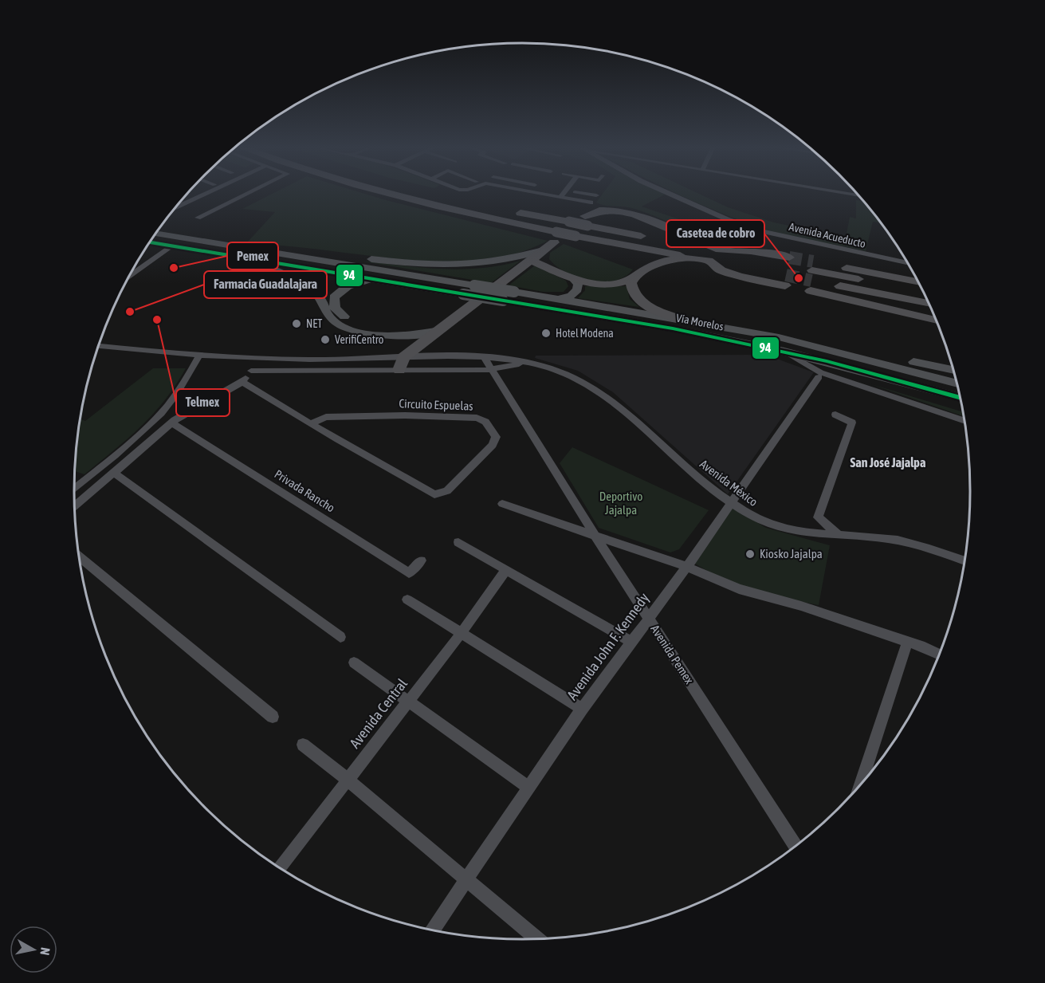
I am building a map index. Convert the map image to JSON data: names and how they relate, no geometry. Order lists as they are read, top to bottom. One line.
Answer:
{"streets":{"main road":["Vía Morelos"],"street":["Avenida Acueducto","Circuito Espuelas","Avenida México","Privada Rancho","Avenida John F. Kennedy","Avenida Pemex","Avenida Central"]},"crossings":[["Avenida México","Avenida John F. Kennedy"],["Avenida México","Avenida Pemex"],["Avenida John F. Kennedy","Avenida Pemex"]],"districts":["San José Jajalpa"],"parks":["Deportivo Jajalpa"],"places":["Pemex","Casetea de cobro","Farmacia Guadalajara","Telmex","NET","Hotel Modena","VerifiCentro","Kiosko Jajalpa"],"lines":["transit line 94"],"north":"right"}
